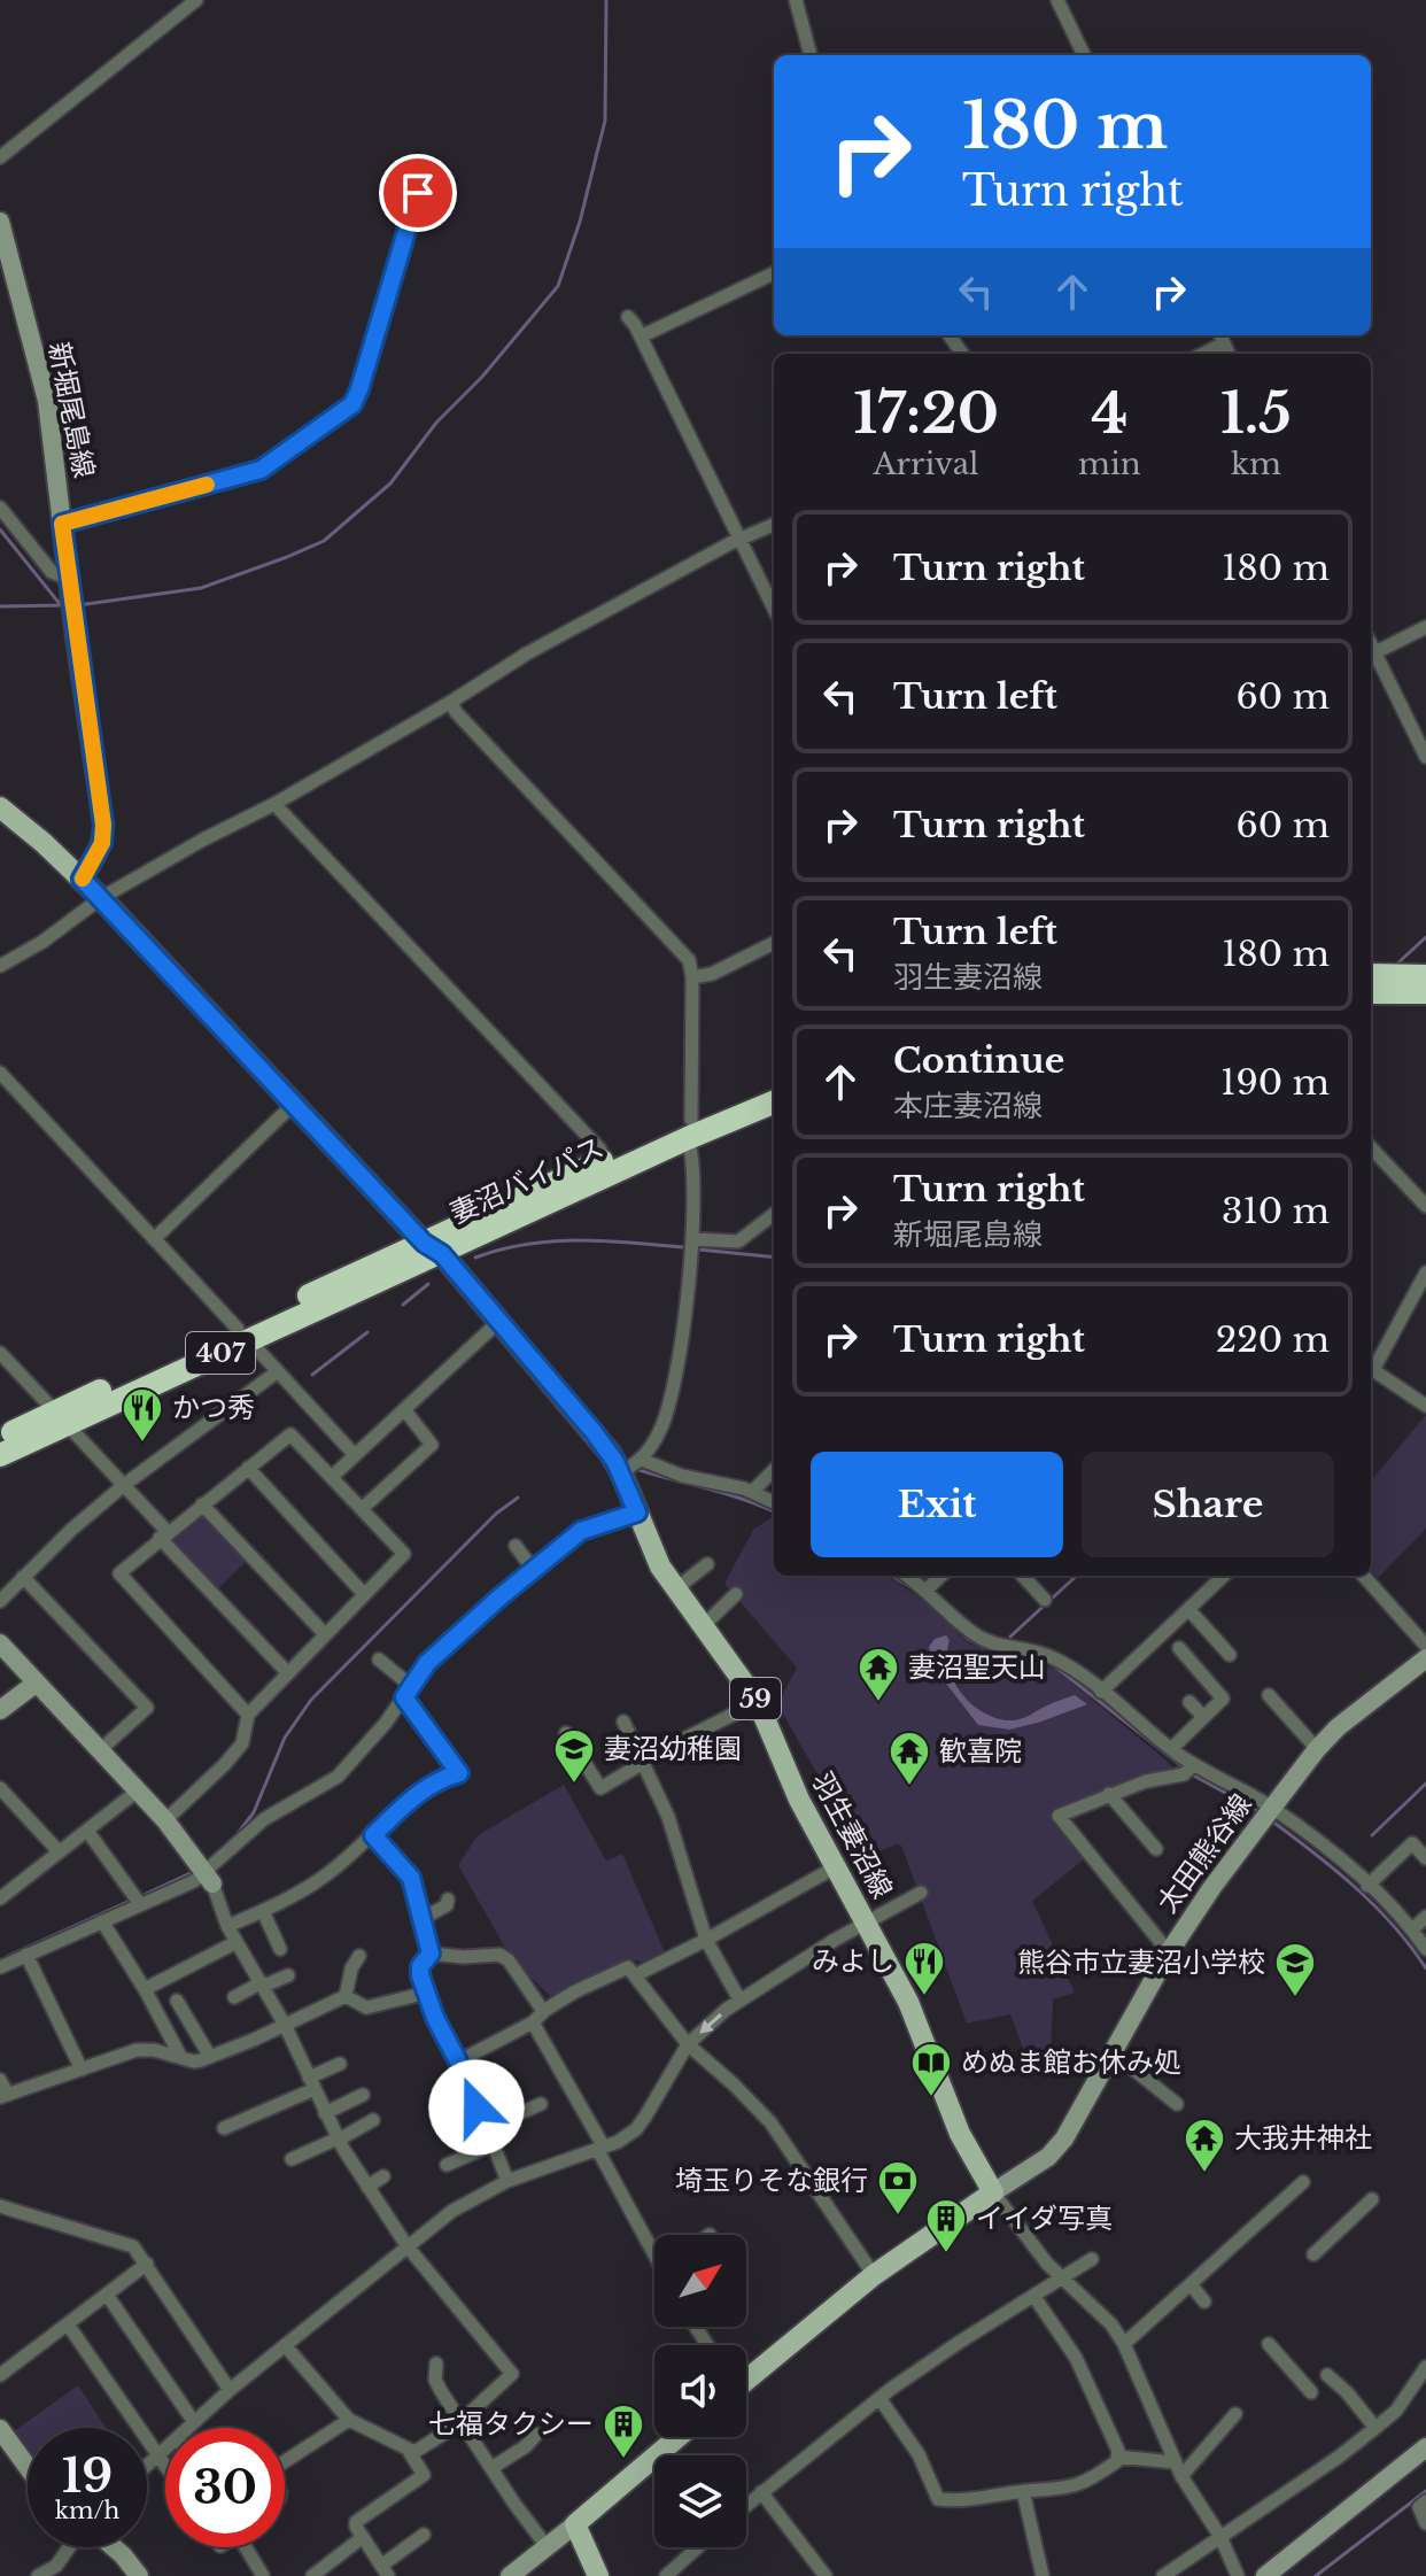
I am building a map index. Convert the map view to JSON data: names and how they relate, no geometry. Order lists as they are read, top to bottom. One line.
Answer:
{"streets":{"highway":["妻沼バイパス","407"],"main road":["新堀尾島線","59","羽生妻沼線","太田熊谷線"]},"crossings":[["新堀尾島線","羽生妻沼線"],["妻沼バイパス","羽生妻沼線"],["羽生妻沼線","太田熊谷線"]],"places":{"restaurant":["かつ秀","みよし"],"temple":["妻沼聖天山","歓喜院","大我井神社"],"school or university":["妻沼幼稚園","熊谷市立妻沼小学校"],"library":["めぬま館お休み処"],"bank":["埼玉りそな銀行"],"building":["イイダ写真","七福タクシー"]},"north":"top right","page":{"turn":["180 m","Turn right"],"eta":["17:20","Arrival","4","min","1.5","km"],"list":[{"name":"Turn right","value":"180 m"},{"name":"Turn left","value":"60 m"},{"name":"Turn right","value":"60 m"},{"name":"Turn left","note":"羽生妻沼線","value":"180 m"},{"name":"Continue","note":"本庄妻沼線","value":"190 m"},{"name":"Turn right","note":"新堀尾島線","value":"310 m"},{"name":"Turn right","value":"220 m"}],"buttons":["Exit","Share"],"speed":"19 km/h","limit":"30"}}
